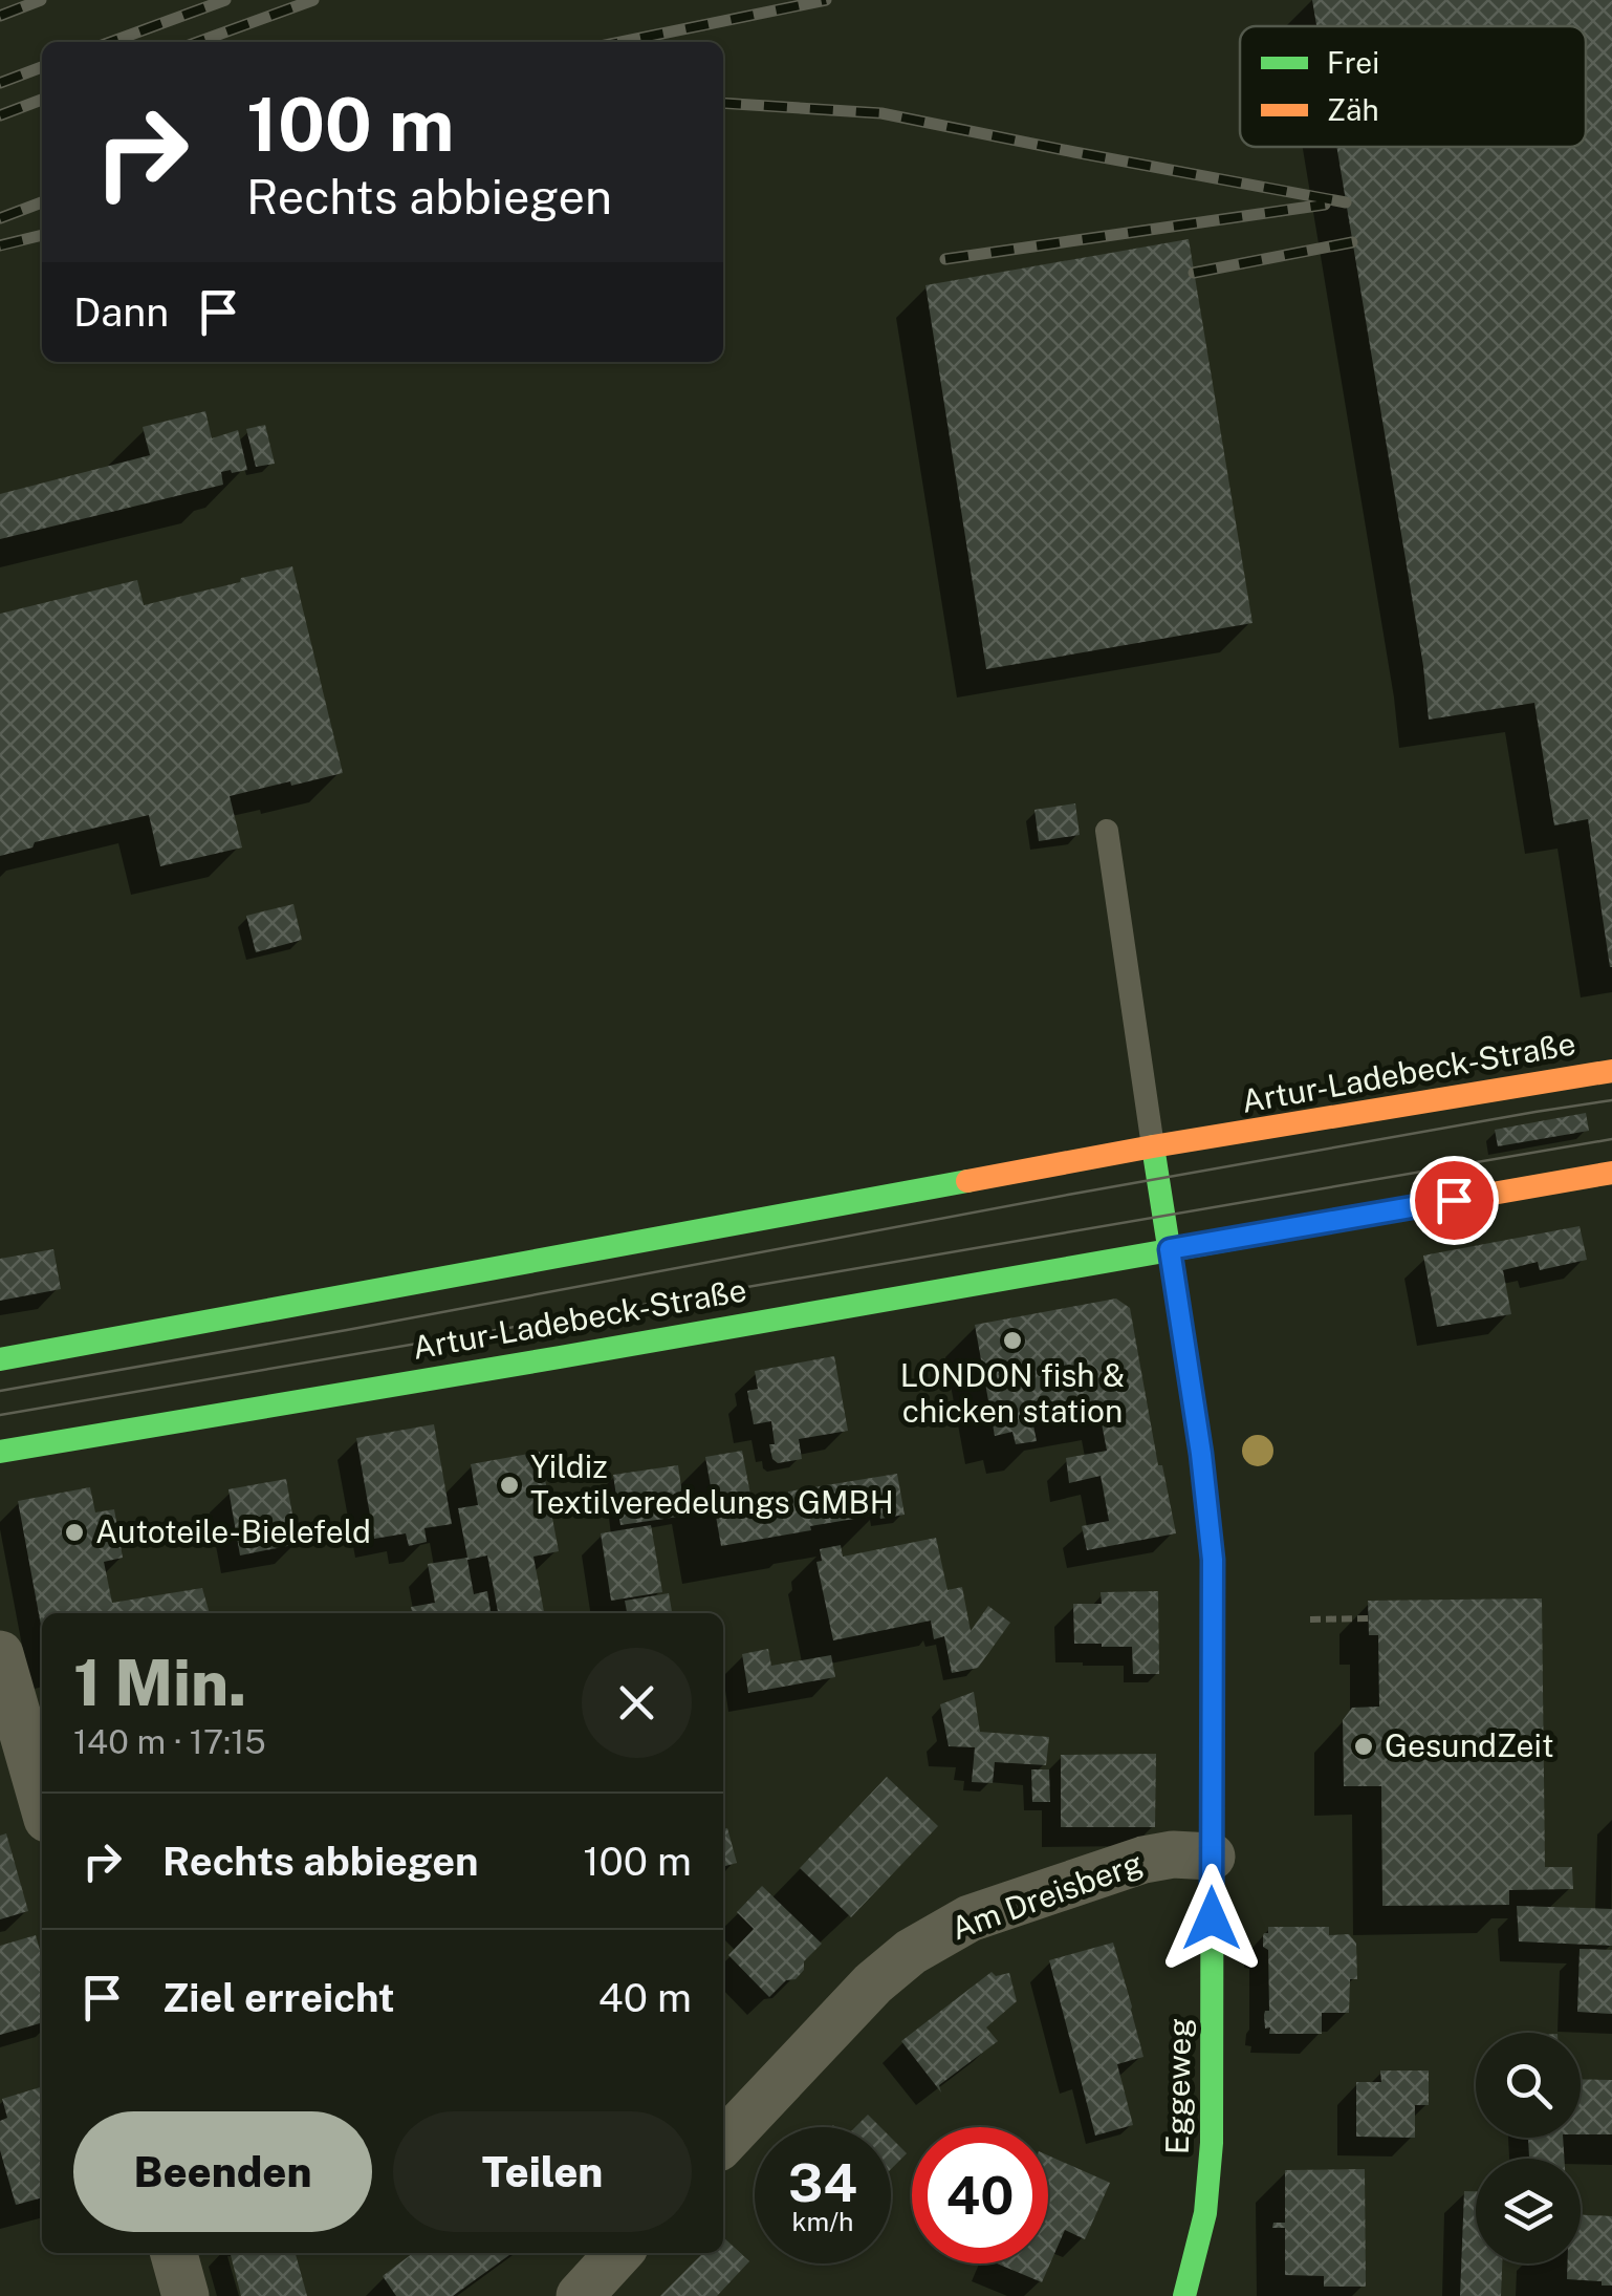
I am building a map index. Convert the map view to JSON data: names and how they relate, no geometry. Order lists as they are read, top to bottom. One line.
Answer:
{"streets":{"street":["Artur-Ladebeck-Straße","Am Dreisberg","Eggeweg"]},"crossings":[["Artur-Ladebeck-Straße","Eggeweg"],["Am Dreisberg","Eggeweg"]],"places":["LONDON fish & chicken station","Yildiz Textilveredelungs GMBH","Autoteile-Bielefeld","GesundZeit"],"legend":["Frei","Zäh"],"page":{"turn":["100 m","Rechts abbiegen"],"then":"Dann","heading":["1 Min.","140 m · 17:15"],"list":[{"name":"Rechts abbiegen","value":"100 m"},{"name":"Ziel erreicht","value":"40 m"}],"buttons":["Beenden","Teilen"],"speed":"34 km/h","limit":"40"}}
